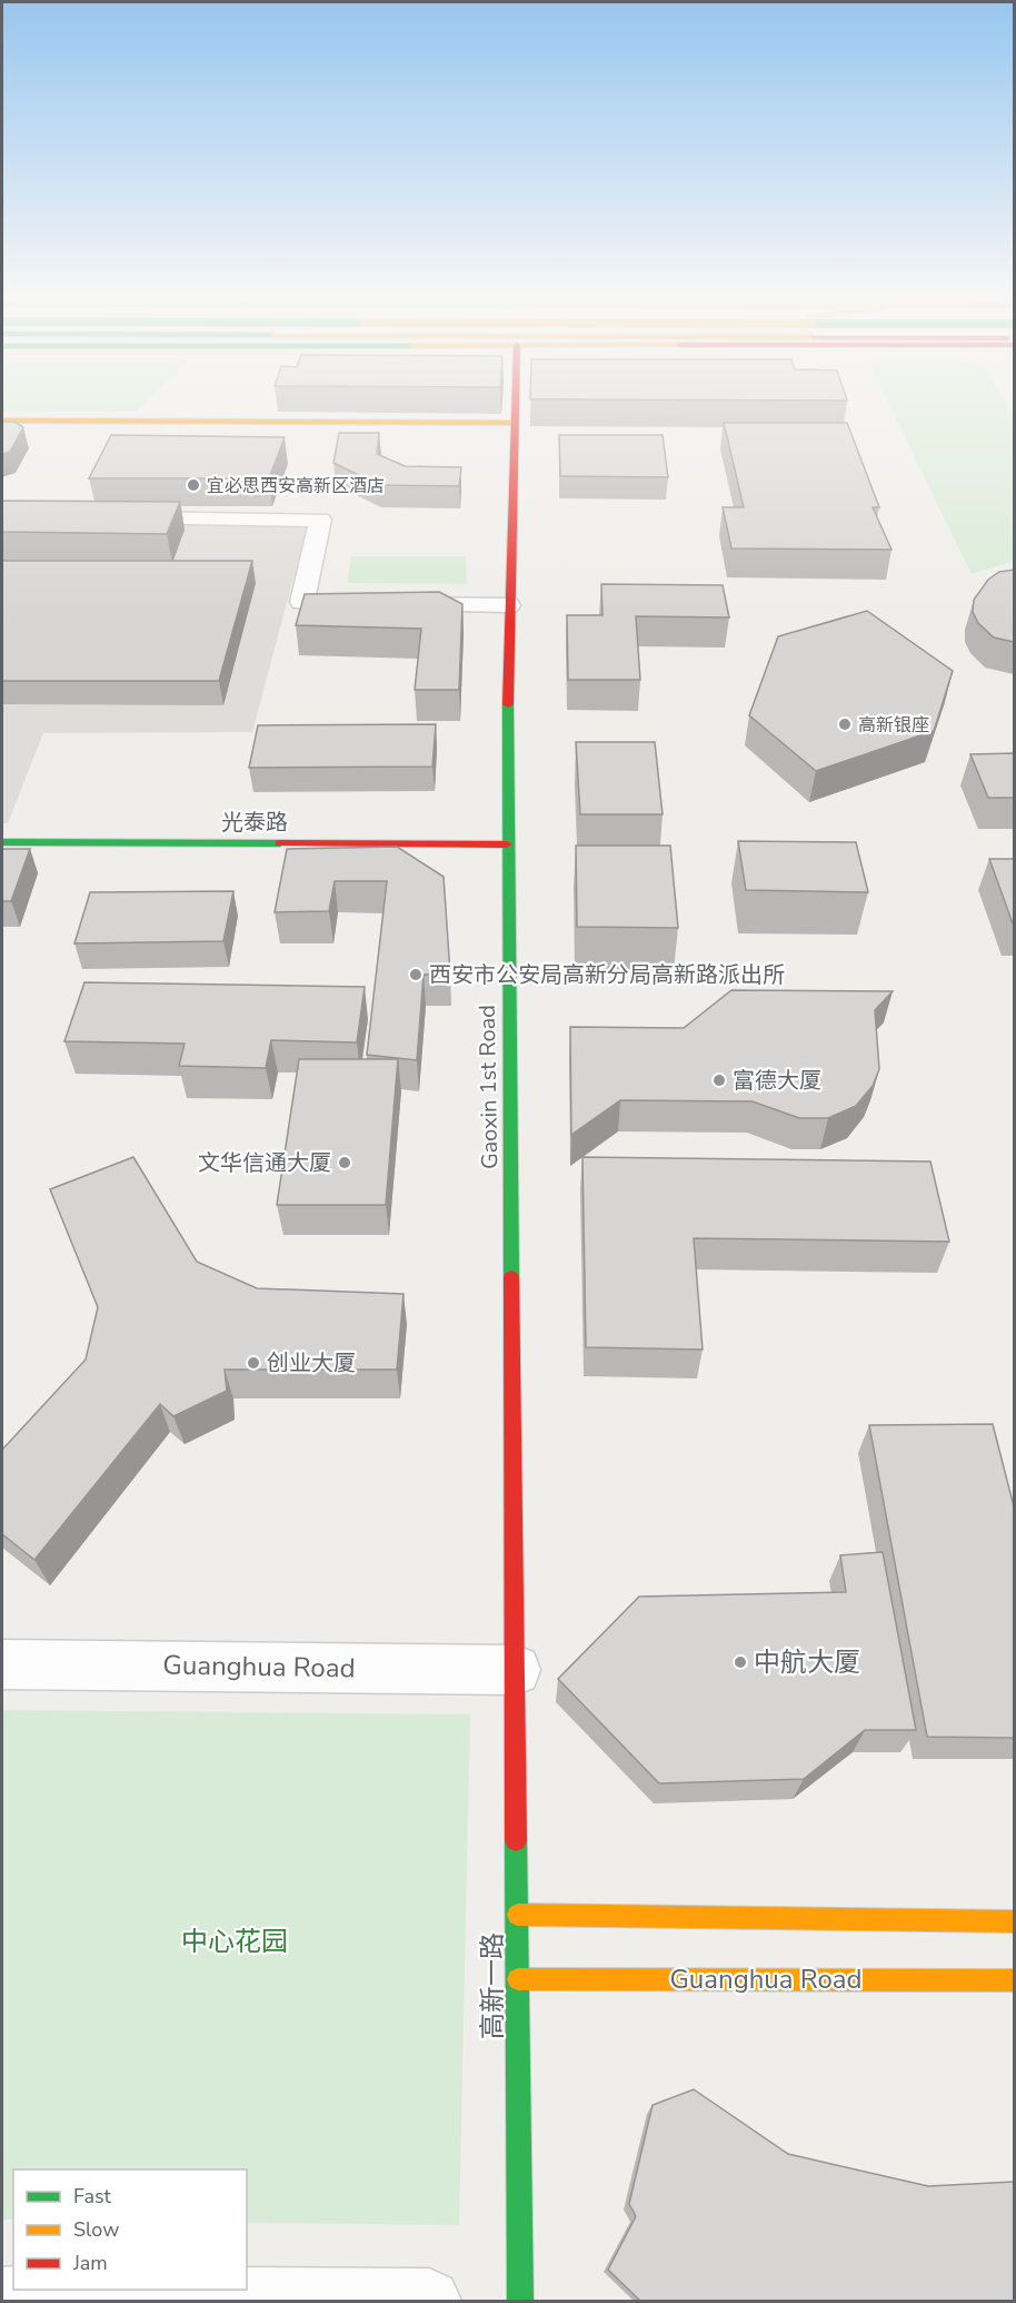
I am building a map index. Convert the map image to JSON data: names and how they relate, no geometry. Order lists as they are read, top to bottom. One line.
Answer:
{"streets":{"main road":["光泰路","Gaoxin 1st Road","Guanghua Road","高新一路"]},"crossings":[["光泰路","Gaoxin 1st Road"],["Gaoxin 1st Road","Guanghua Road"],["Gaoxin 1st Road","高新一路"],["Guanghua Road","高新一路"]],"parks":["中心花园"],"places":["宜必思西安高新区酒店","高新银座","西安市公安局高新分局高新路派出所","富德大厦","文华信通大厦","创业大厦","中航大厦"],"legend":["Fast","Slow","Jam"]}
